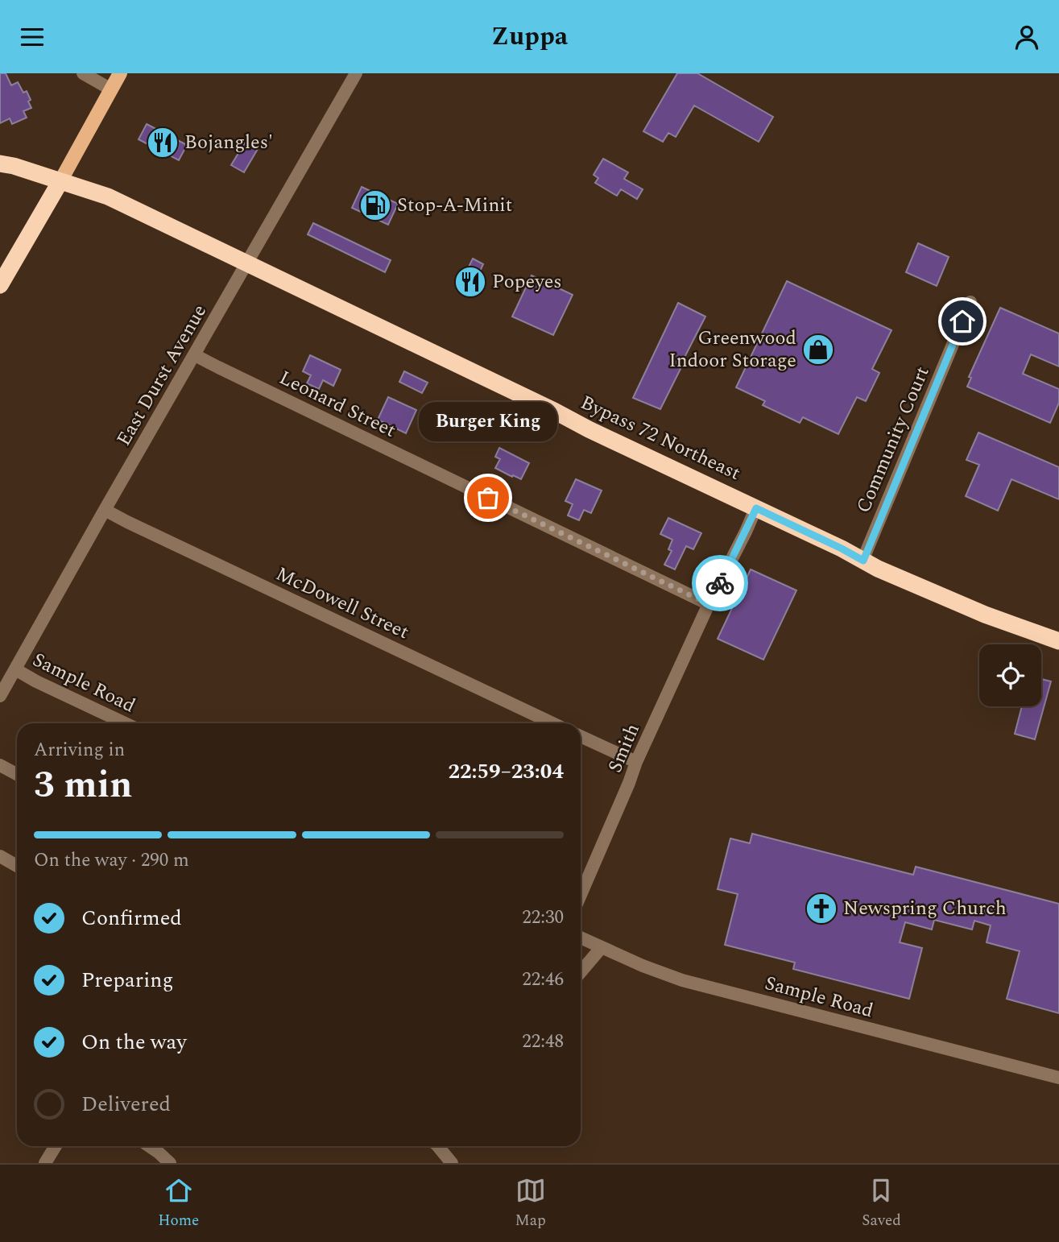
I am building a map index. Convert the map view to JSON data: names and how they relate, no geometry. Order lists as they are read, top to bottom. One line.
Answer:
{"streets":{"highway":["Bypass 72 Northeast"],"street":["East Durst Avenue","Leonard Street","Community Court","McDowell Street","Sample Road","Smith"]},"crossings":[["East Durst Avenue","Leonard Street"],["East Durst Avenue","Bypass 72 Northeast"],["East Durst Avenue","McDowell Street"],["East Durst Avenue","Sample Road"],["Leonard Street","Smith"],["Bypass 72 Northeast","Community Court"],["Bypass 72 Northeast","Smith"]],"places":{"restaurant":["Bojangles'","Popeyes"],"fuel station":["Stop-A-Minit"],"shop":["Greenwood Indoor Storage"],"other":["Burger King"],"church":["Newspring Church"]},"page":{"header":"Zuppa","bubble":"Burger King","heading":["3 min","Arriving in","22:59–23:04"],"bar":"On the way · 290 m","list":[["Confirmed","22:30"],["Preparing","22:46"],["On the way","22:48"],"Delivered"],"tabs":["Home","Map","Saved"]}}
